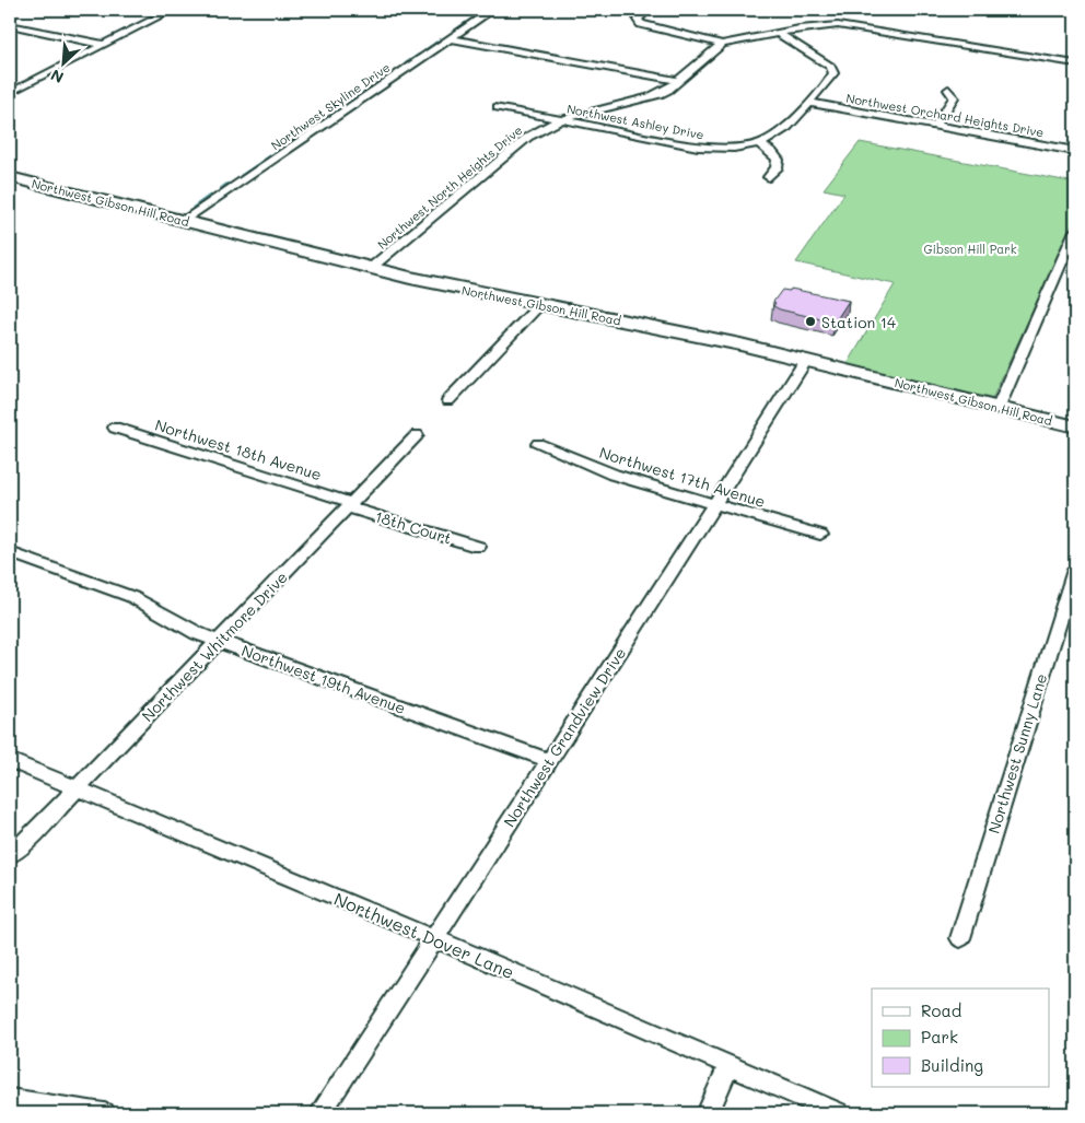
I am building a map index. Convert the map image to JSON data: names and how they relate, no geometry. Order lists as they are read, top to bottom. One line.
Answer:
{"streets":{"main road":["Northwest Gibson Hill Road"],"street":["Northwest Skyline Drive","Northwest Orchard Heights Drive","Northwest Ashley Drive","Northwest North Heights Drive","Northwest 18th Avenue","Northwest 17th Avenue","18th Court","Northwest Whitmore Drive","Northwest 19th Avenue","Northwest Grandview Drive","Northwest Sunny Lane","Northwest Dover Lane"]},"crossings":[["Northwest Skyline Drive","Northwest Gibson Hill Road"],["Northwest Orchard Heights Drive","Northwest Ashley Drive"],["Northwest Ashley Drive","Northwest North Heights Drive"],["Northwest North Heights Drive","Northwest Gibson Hill Road"],["Northwest Gibson Hill Road","Northwest Grandview Drive"],["Northwest 18th Avenue","18th Court"],["Northwest 18th Avenue","Northwest Whitmore Drive"],["Northwest 17th Avenue","Northwest Grandview Drive"],["18th Court","Northwest Whitmore Drive"],["Northwest Whitmore Drive","Northwest 19th Avenue"],["Northwest Whitmore Drive","Northwest Dover Lane"],["Northwest 19th Avenue","Northwest Grandview Drive"],["Northwest Grandview Drive","Northwest Dover Lane"]],"parks":["Gibson Hill Park"],"places":["Station 14"],"legend":["Road","Park","Building"],"north":"bottom left"}
